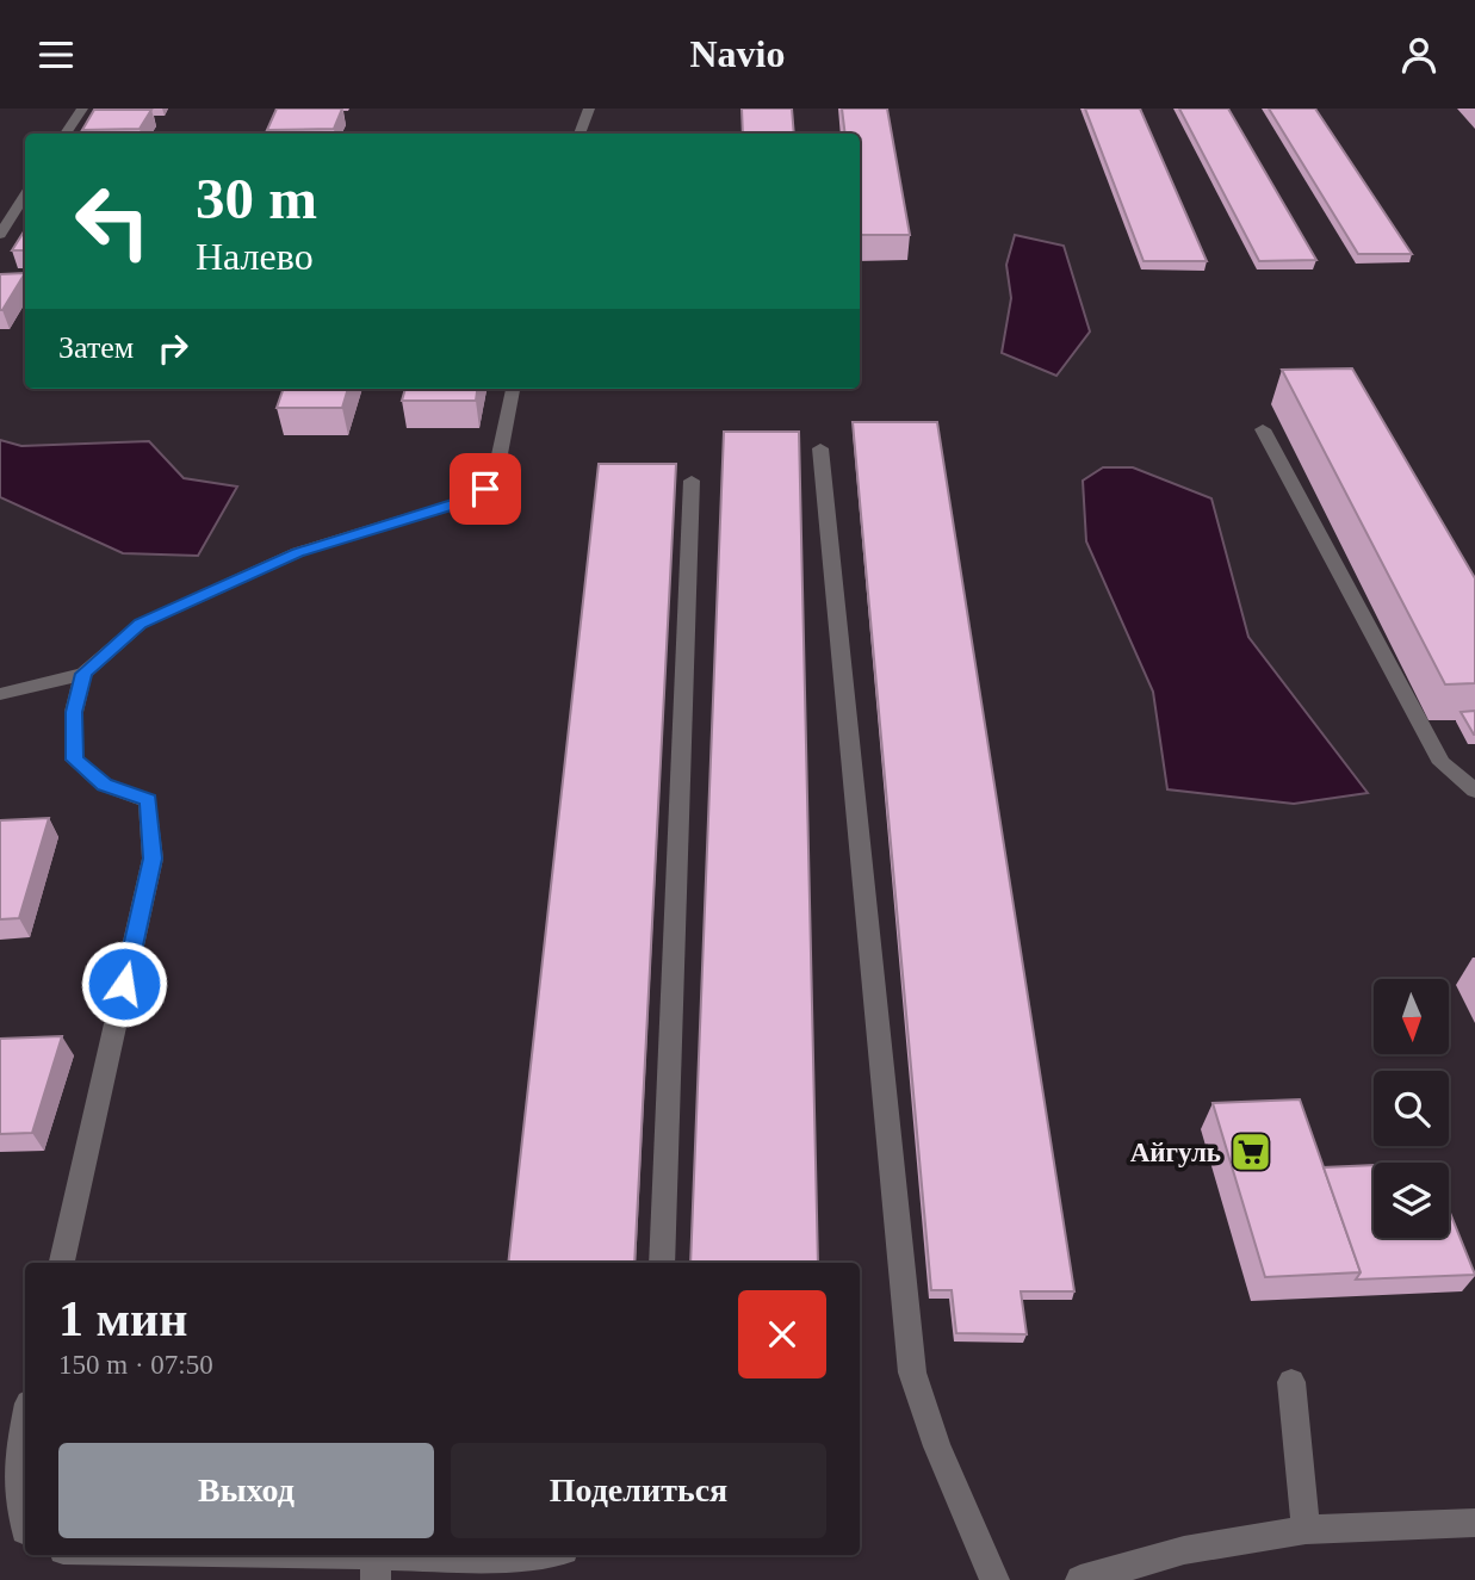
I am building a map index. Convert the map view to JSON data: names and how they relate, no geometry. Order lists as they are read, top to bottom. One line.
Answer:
{"places":{"supermarket":["Айгуль"]},"north":"bottom","page":{"header":"Navio","turn":["30 m","Налево"],"then":"Затем","heading":["1 мин","150 m · 07:50"],"buttons":["Выход","Поделиться"]}}
